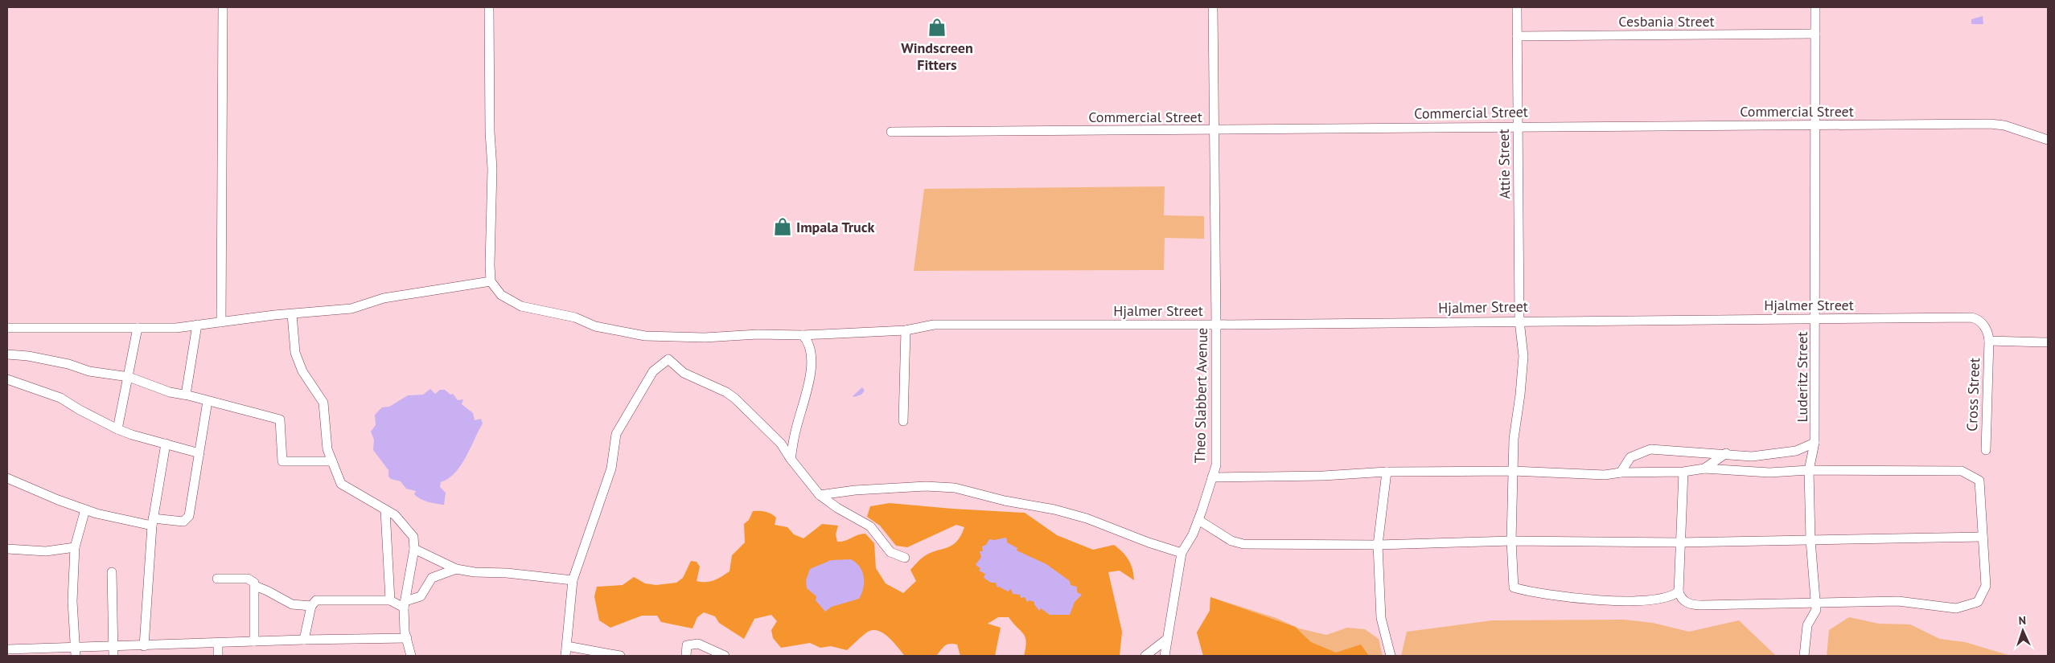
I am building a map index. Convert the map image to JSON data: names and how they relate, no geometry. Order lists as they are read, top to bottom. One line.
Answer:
{"streets":{"street":["Cesbania Street","Commercial Street","Attie Street","Hjalmer Street","Luderitz Street","Cross Street","Theo Slabbert Avenue"]},"crossings":[["Cesbania Street","Attie Street"],["Cesbania Street","Luderitz Street"],["Commercial Street","Attie Street"],["Commercial Street","Luderitz Street"],["Commercial Street","Theo Slabbert Avenue"],["Attie Street","Hjalmer Street"],["Hjalmer Street","Luderitz Street"],["Hjalmer Street","Cross Street"],["Hjalmer Street","Theo Slabbert Avenue"]],"places":{"shop":["Windscreen Fitters","Impala Truck"]},"north":"top"}
